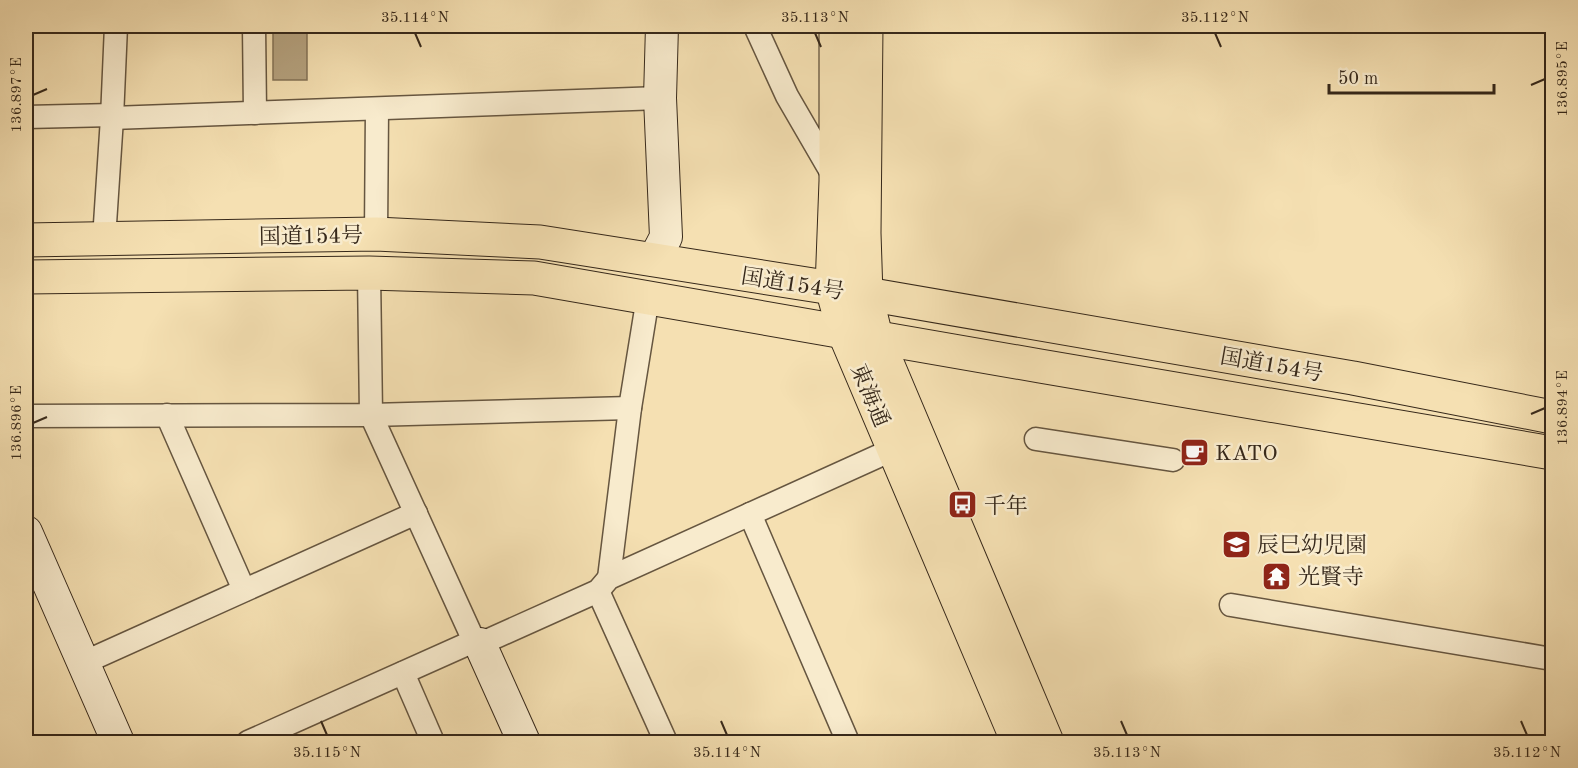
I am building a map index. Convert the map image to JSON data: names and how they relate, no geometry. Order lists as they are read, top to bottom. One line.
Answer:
{"streets":{"main road":["国道154号","東海通"]},"crossings":[["国道154号","東海通"]],"places":{"cafe":["KATO"],"bus stop":["千年"],"school or university":["辰巳幼児園"],"temple":["光賢寺"]},"scale_bar":"50 m","coordinates":["35.114°N","35.113°N","35.112°N","136.895°E","136.897°E","136.894°E","136.896°E","35.115°N"]}
